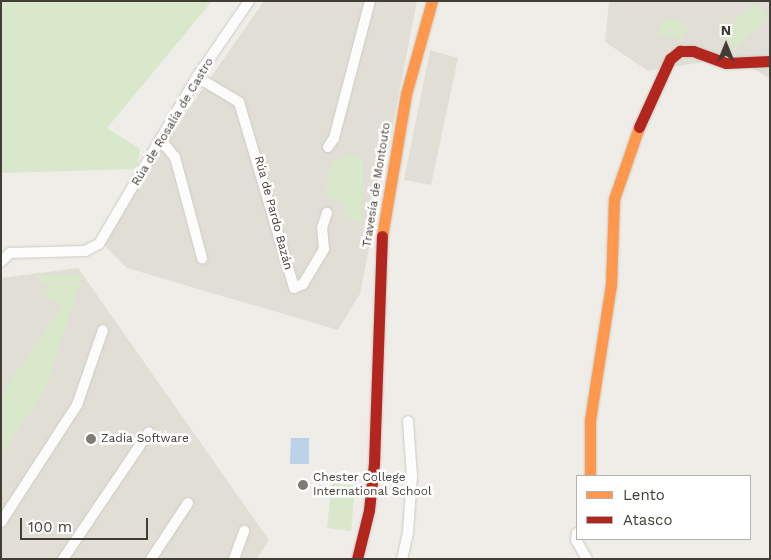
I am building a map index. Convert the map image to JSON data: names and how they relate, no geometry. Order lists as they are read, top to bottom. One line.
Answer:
{"streets":{"main road":["Travesía de Montouto"],"street":["Rúa de Rosalía de Castro","Rúa de Pardo Bazán"]},"crossings":[["Rúa de Rosalía de Castro","Rúa de Pardo Bazán"]],"places":["Zadia Software","Chester College International School"],"legend":["Lento","Atasco"],"scale_bar":"100 m","north":"top"}
